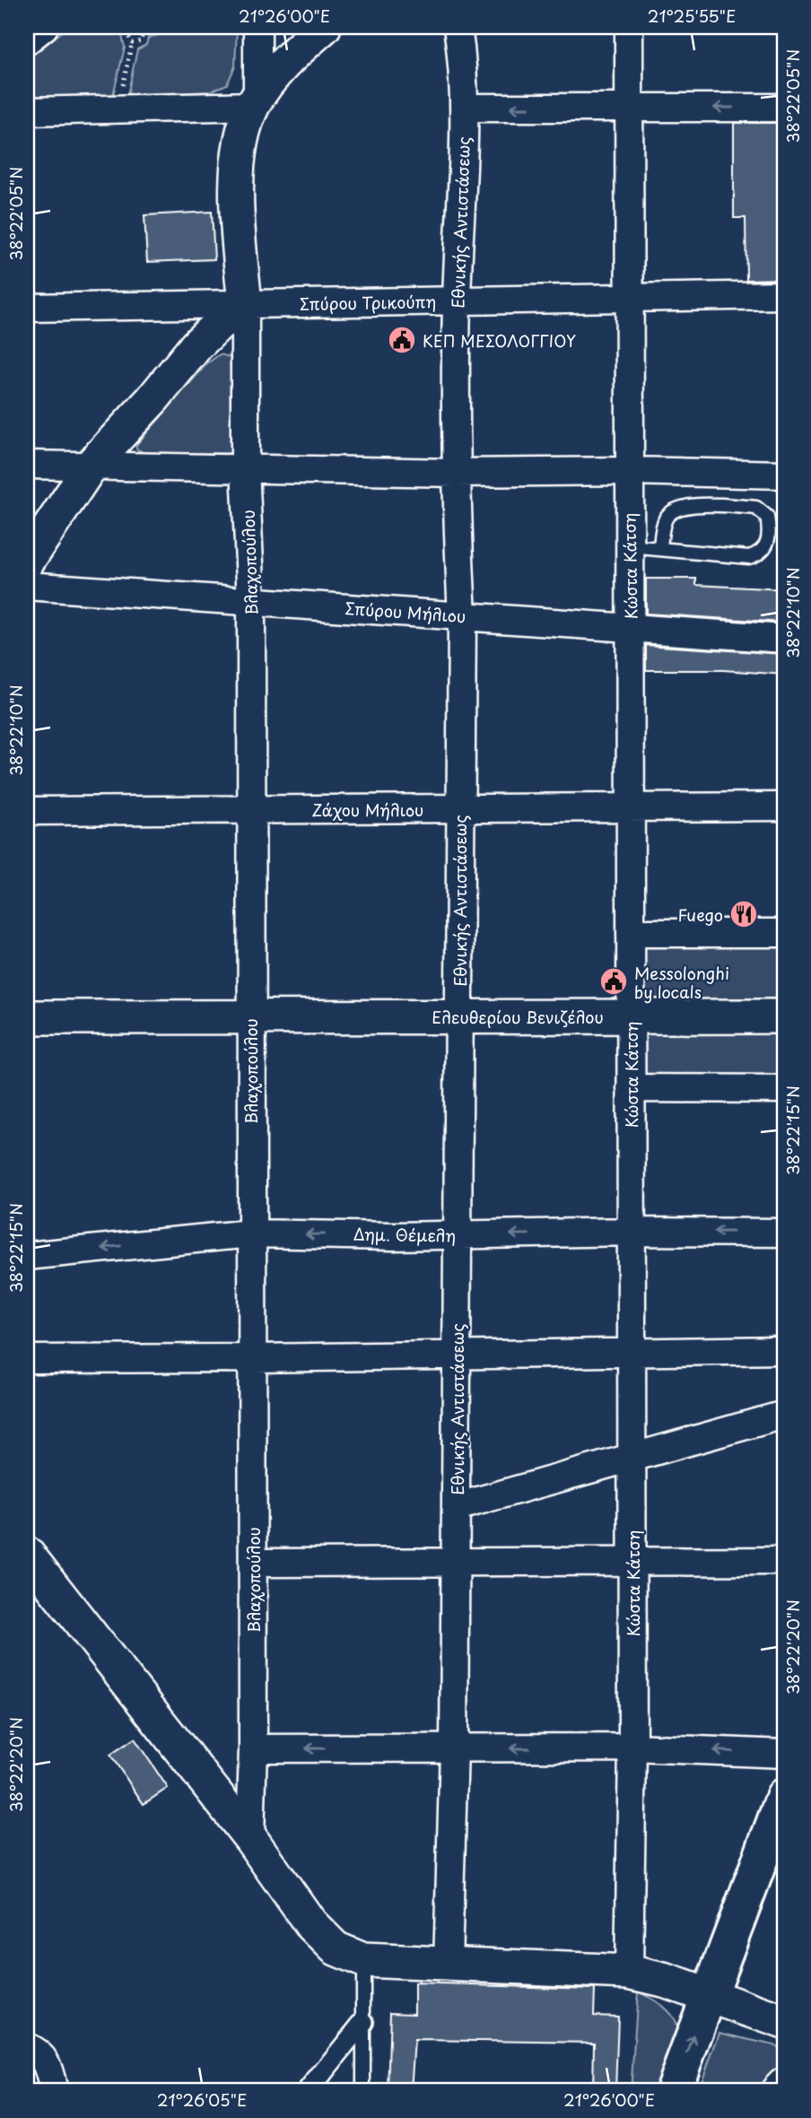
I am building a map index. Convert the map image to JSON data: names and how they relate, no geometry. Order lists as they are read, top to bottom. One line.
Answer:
{"streets":{"street":["Εθνικής Αντιστάσεως","Σπύρου Τρικούπη","Βλαχοπούλου","Κώστα Κάτση","Σπύρου Μήλιου","Ζάχου Μήλιου","Ελευθερίου Βενιζέλου","Δημ. Θέμελη"]},"crossings":[["Εθνικής Αντιστάσεως","Σπύρου Τρικούπη"],["Εθνικής Αντιστάσεως","Σπύρου Μήλιου"],["Εθνικής Αντιστάσεως","Ζάχου Μήλιου"],["Εθνικής Αντιστάσεως","Ελευθερίου Βενιζέλου"],["Εθνικής Αντιστάσεως","Δημ. Θέμελη"],["Σπύρου Τρικούπη","Βλαχοπούλου"],["Σπύρου Τρικούπη","Κώστα Κάτση"],["Βλαχοπούλου","Σπύρου Μήλιου"],["Βλαχοπούλου","Ζάχου Μήλιου"],["Βλαχοπούλου","Ελευθερίου Βενιζέλου"],["Βλαχοπούλου","Δημ. Θέμελη"],["Κώστα Κάτση","Σπύρου Μήλιου"],["Κώστα Κάτση","Ζάχου Μήλιου"],["Κώστα Κάτση","Ελευθερίου Βενιζέλου"],["Κώστα Κάτση","Δημ. Θέμελη"]],"places":{"public building":["ΚΕΠ ΜΕΣΟΛΟΓΓΙΟΥ","Messolonghi by locals"],"restaurant":["Fuego"]},"coordinates":["21°26'00\"E","21°25'55\"E","38°22'05\"N","38°22'10\"N","38°22'15\"N","38°22'20\"N","21°26'05\"E"]}
